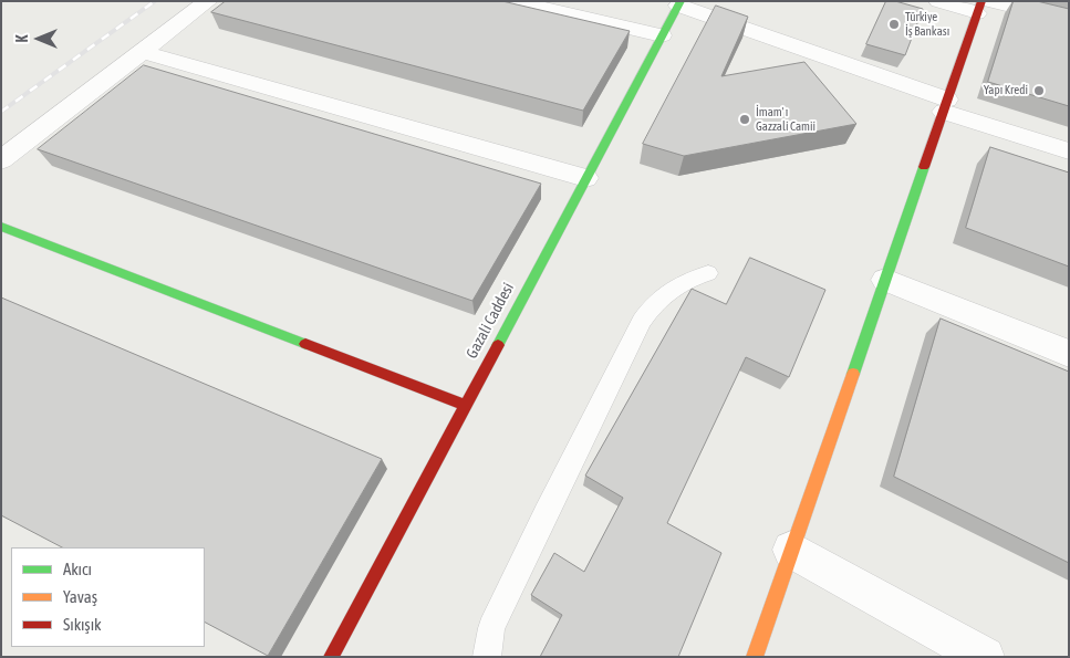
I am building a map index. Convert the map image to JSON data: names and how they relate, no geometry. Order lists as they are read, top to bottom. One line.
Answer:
{"streets":{"street":["Gazali Caddesi"]},"places":["Türkiye İş Bankası","Yapı Kredi","İmam' ı Gazzali Camii"],"legend":["Akıcı","Yavaş","Sıkışık"],"north":"left"}
